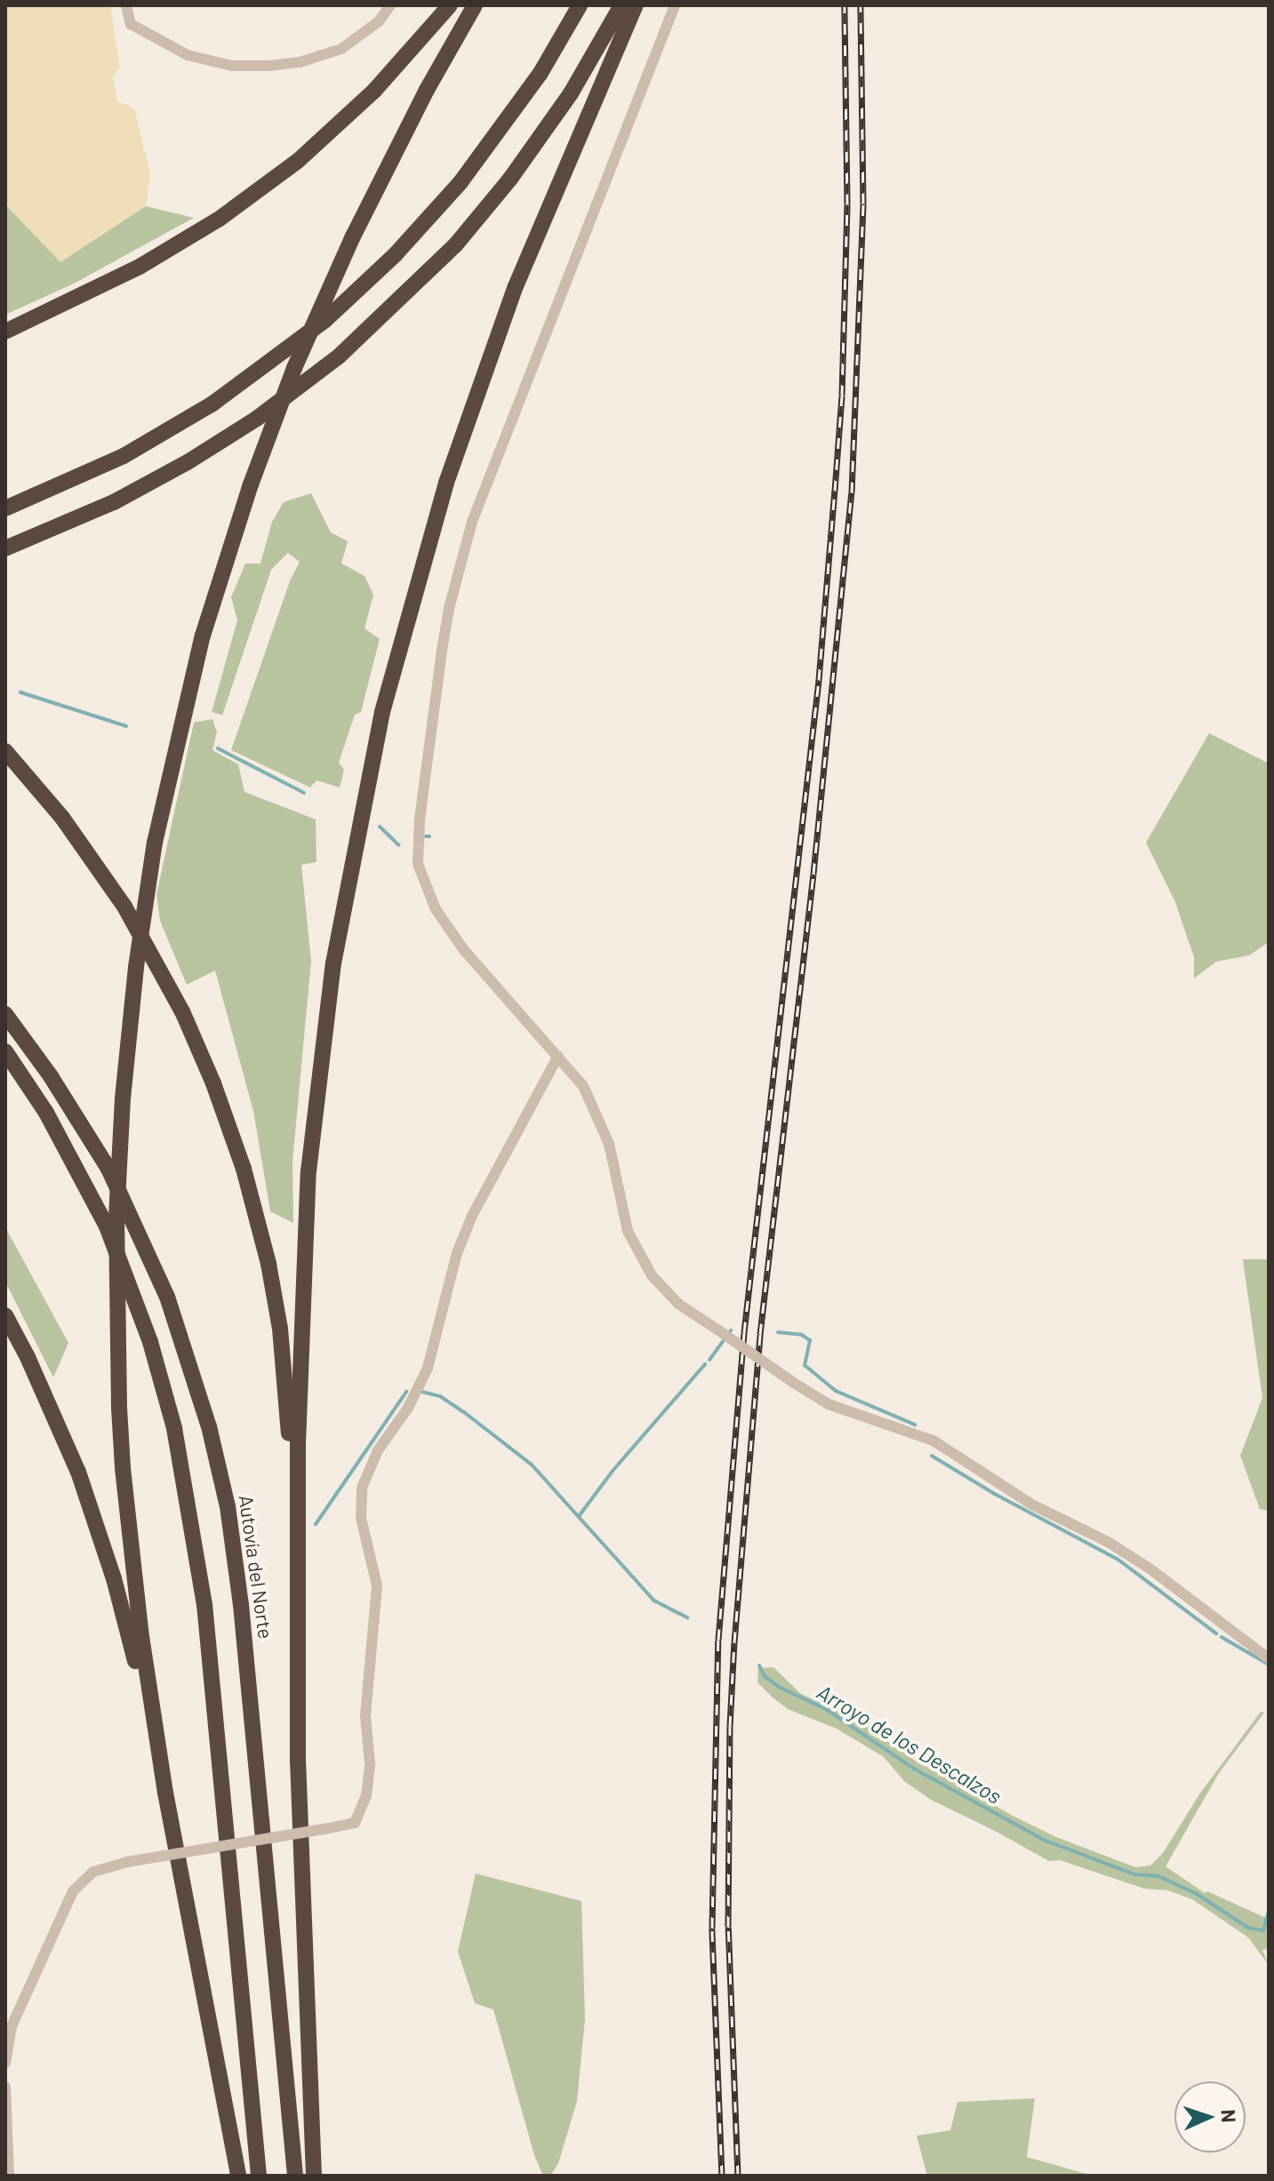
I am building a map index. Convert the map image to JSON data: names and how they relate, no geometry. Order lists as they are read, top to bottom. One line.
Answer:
{"streets":{"highway":["Autovía del Norte"]},"water":["Arroyo de los Descalzos"],"north":"right"}
